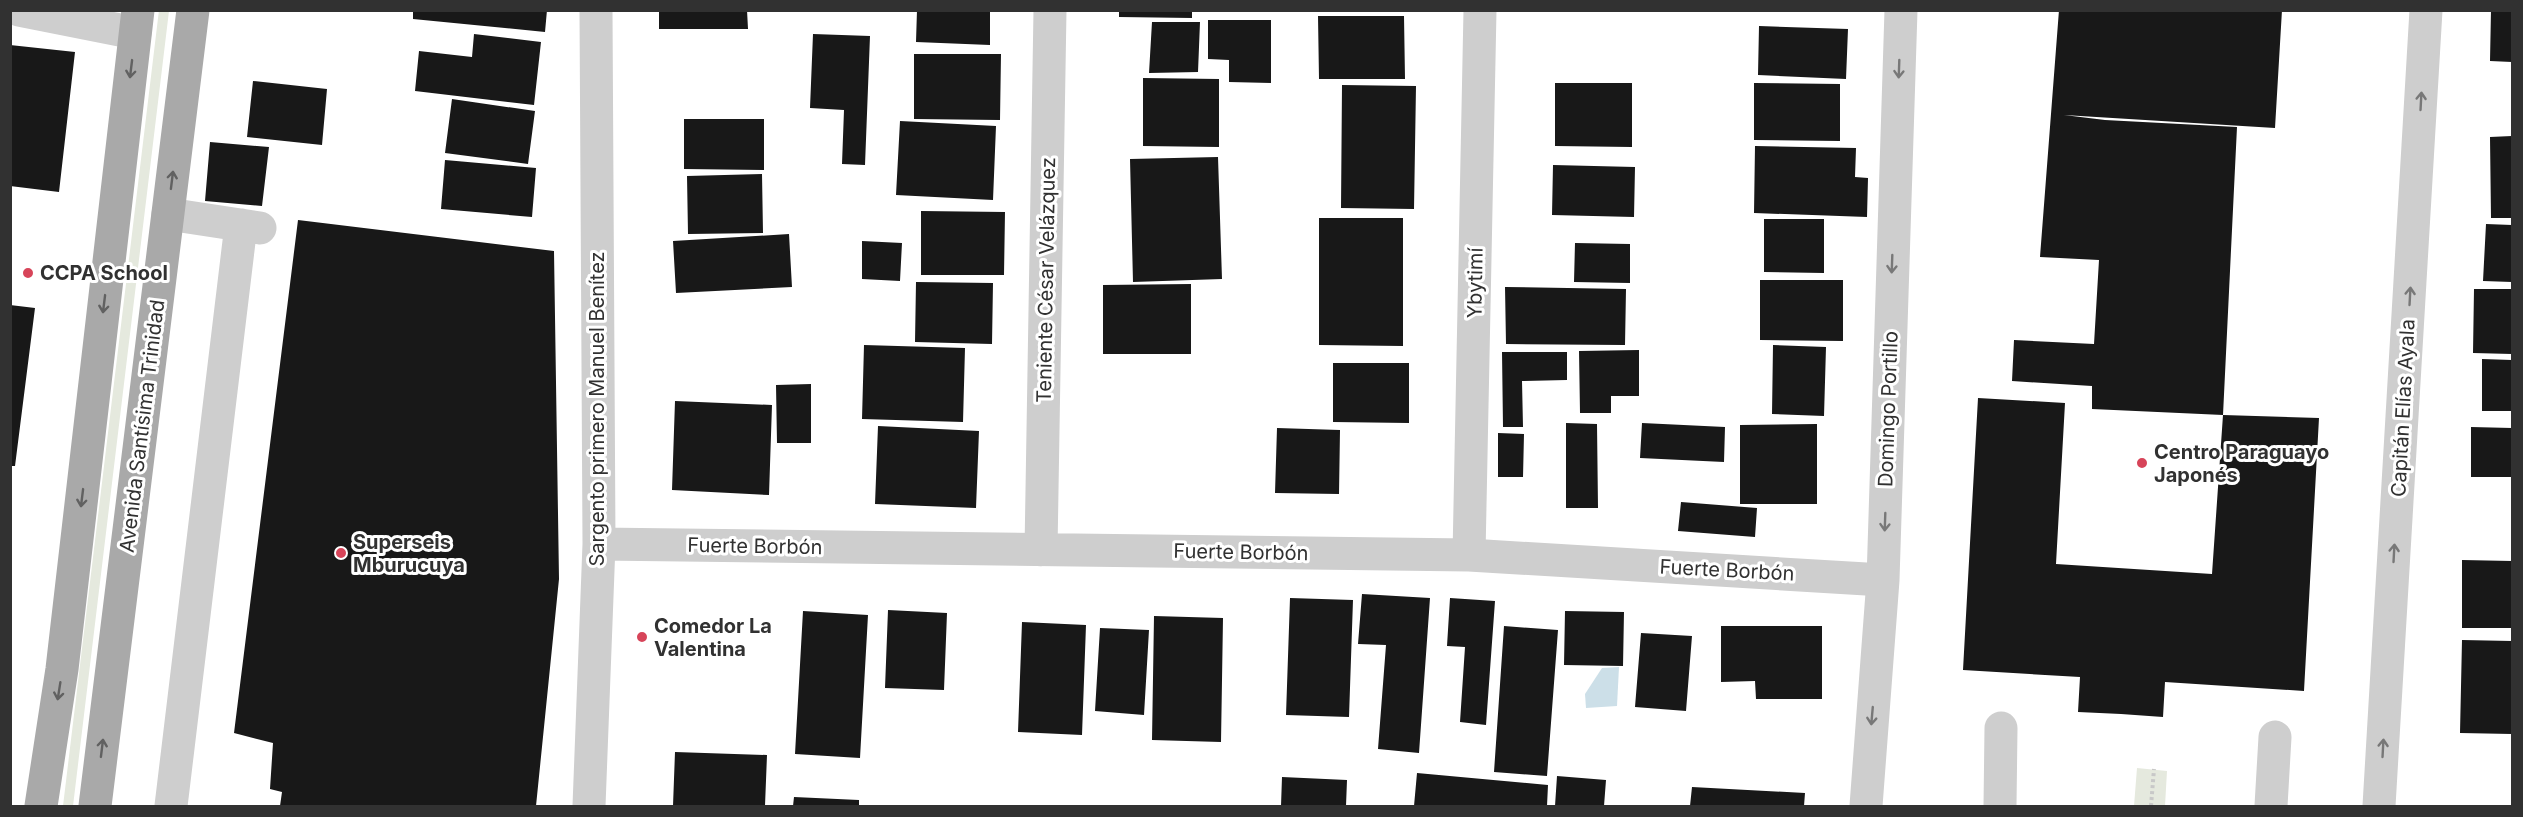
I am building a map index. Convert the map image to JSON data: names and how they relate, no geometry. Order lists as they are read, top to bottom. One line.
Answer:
{"streets":{"main road":["Avenida Santísima Trinidad"],"street":["Teniente César Velázquez","Ybytimí","Capitán Elías Ayala","Sargento primero Manuel Benítez","Domingo Portillo","Fuerte Borbón"]},"crossings":[["Teniente César Velázquez","Fuerte Borbón"],["Ybytimí","Fuerte Borbón"],["Sargento primero Manuel Benítez","Fuerte Borbón"],["Domingo Portillo","Fuerte Borbón"]],"one_way":["Capitán Elías Ayala","Domingo Portillo"],"places":["CCPA School","Centro Paraguayo Japonés","Superseis Mburucuya","Comedor La Valentina"]}
